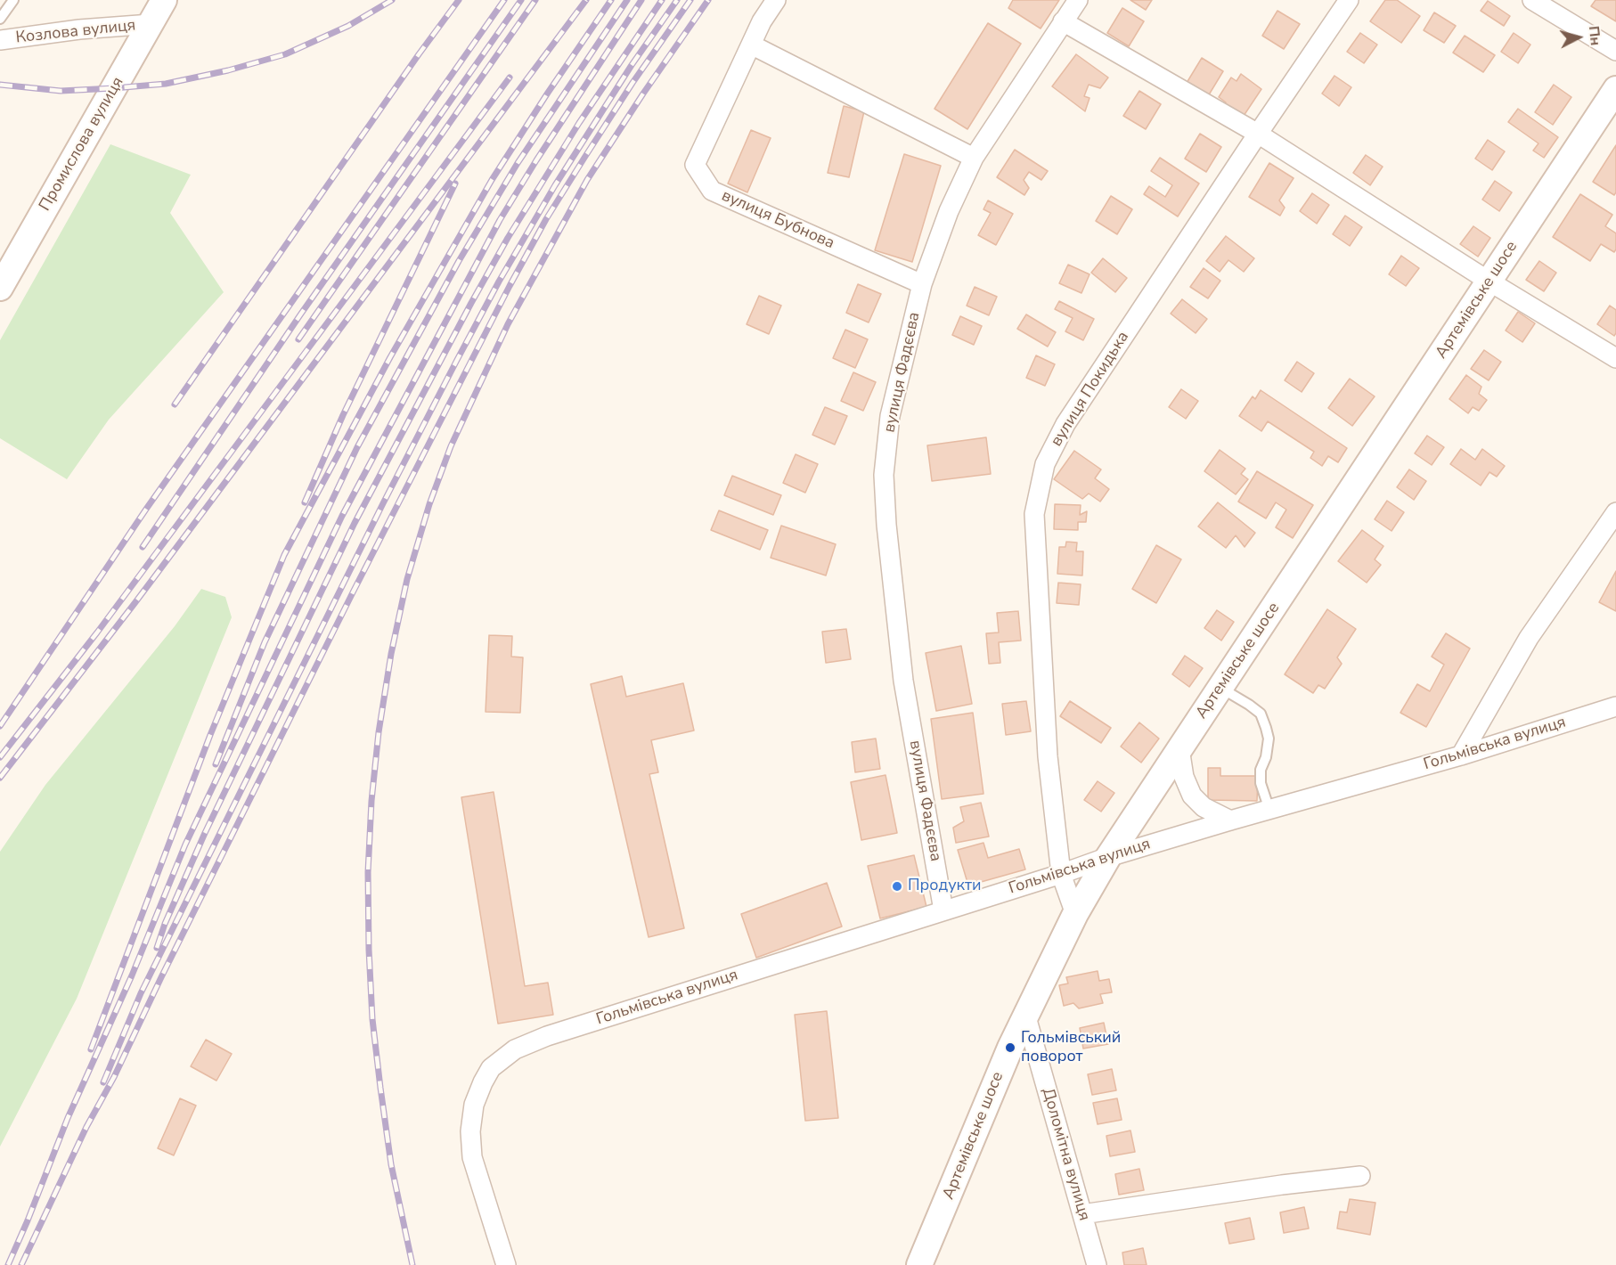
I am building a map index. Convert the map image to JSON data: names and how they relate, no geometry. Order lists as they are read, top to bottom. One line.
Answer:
{"streets":{"main road":["Промислова вулиця","Артемівське шосе"],"street":["Козлова вулиця","вулиця Бубнова","вулиця Фадєєва","вулиця Покидька","Гольмівська вулиця","Доломітна вулиця"]},"crossings":[["Козлова вулиця","Промислова вулиця"],["вулиця Бубнова","вулиця Фадєєва"],["Артемівське шосе","вулиця Покидька"],["Артемівське шосе","Гольмівська вулиця"],["Артемівське шосе","Доломітна вулиця"],["вулиця Фадєєва","Гольмівська вулиця"],["вулиця Покидька","Гольмівська вулиця"]],"places":["Продукти","Гольмівський поворот"],"north":"right"}
